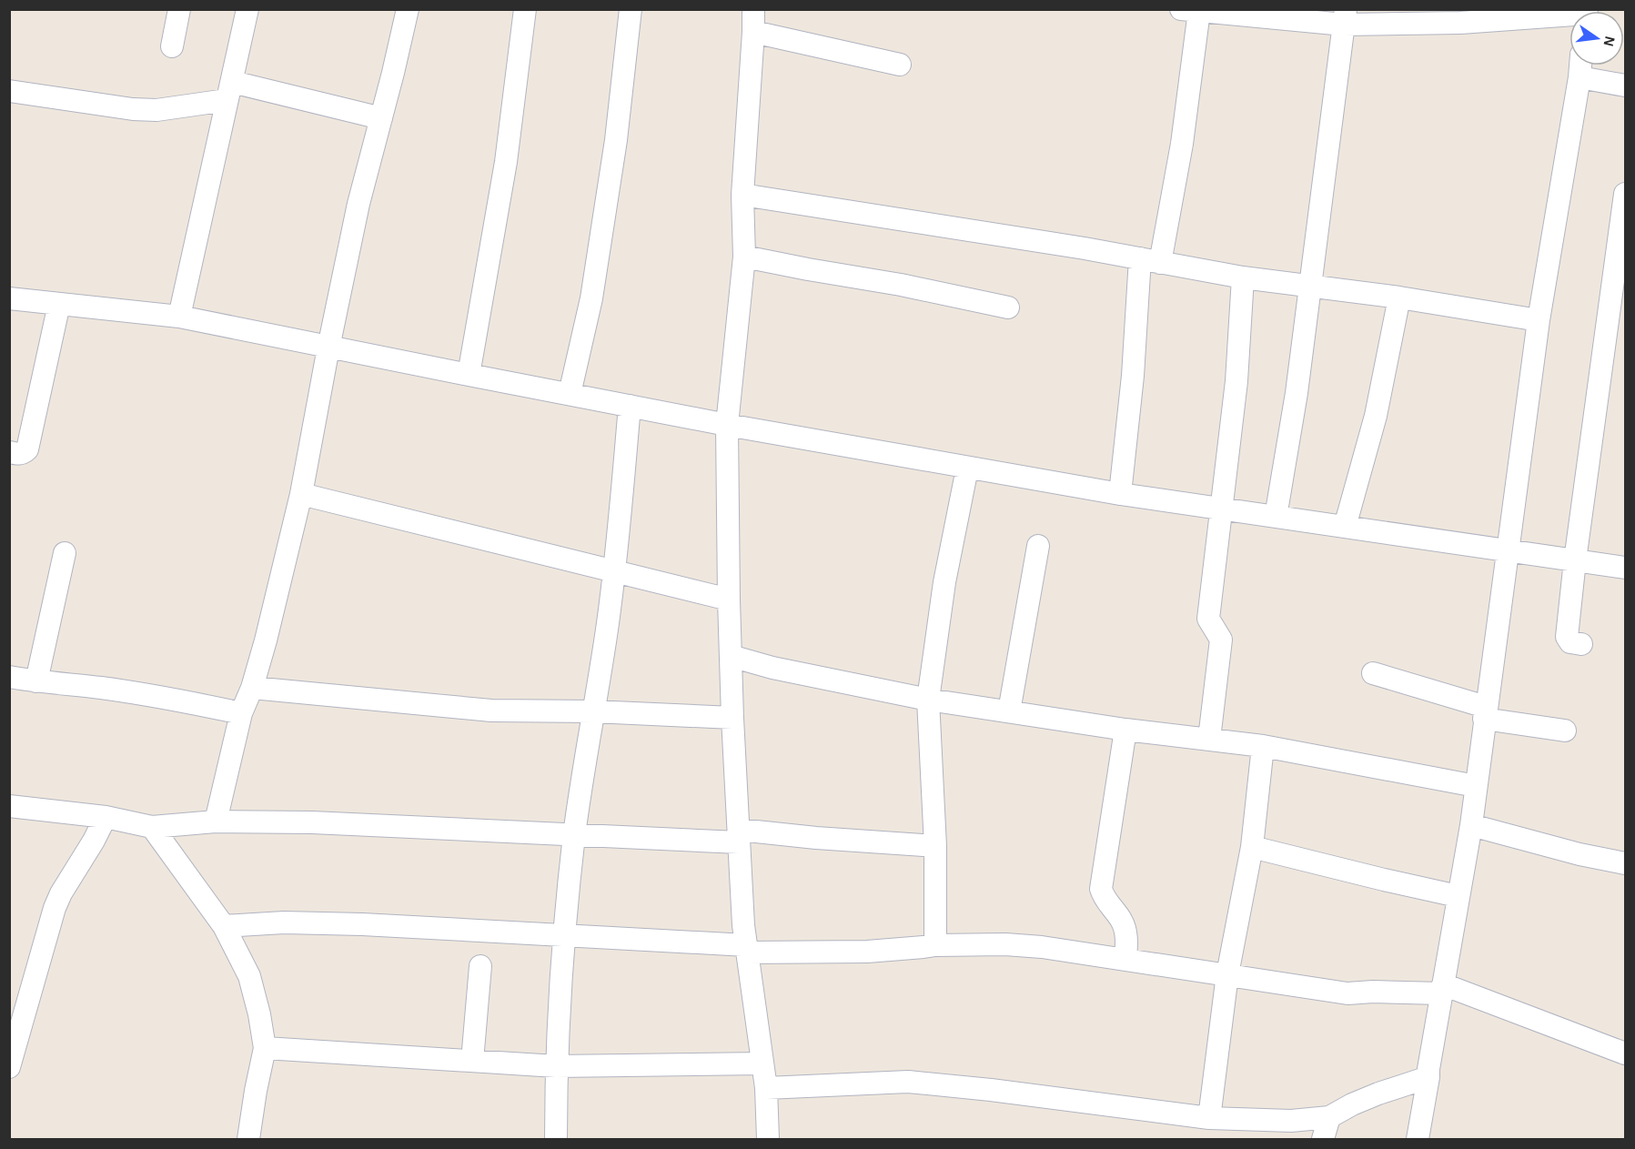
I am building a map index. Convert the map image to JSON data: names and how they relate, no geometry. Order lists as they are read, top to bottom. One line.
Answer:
{"north":"right"}
